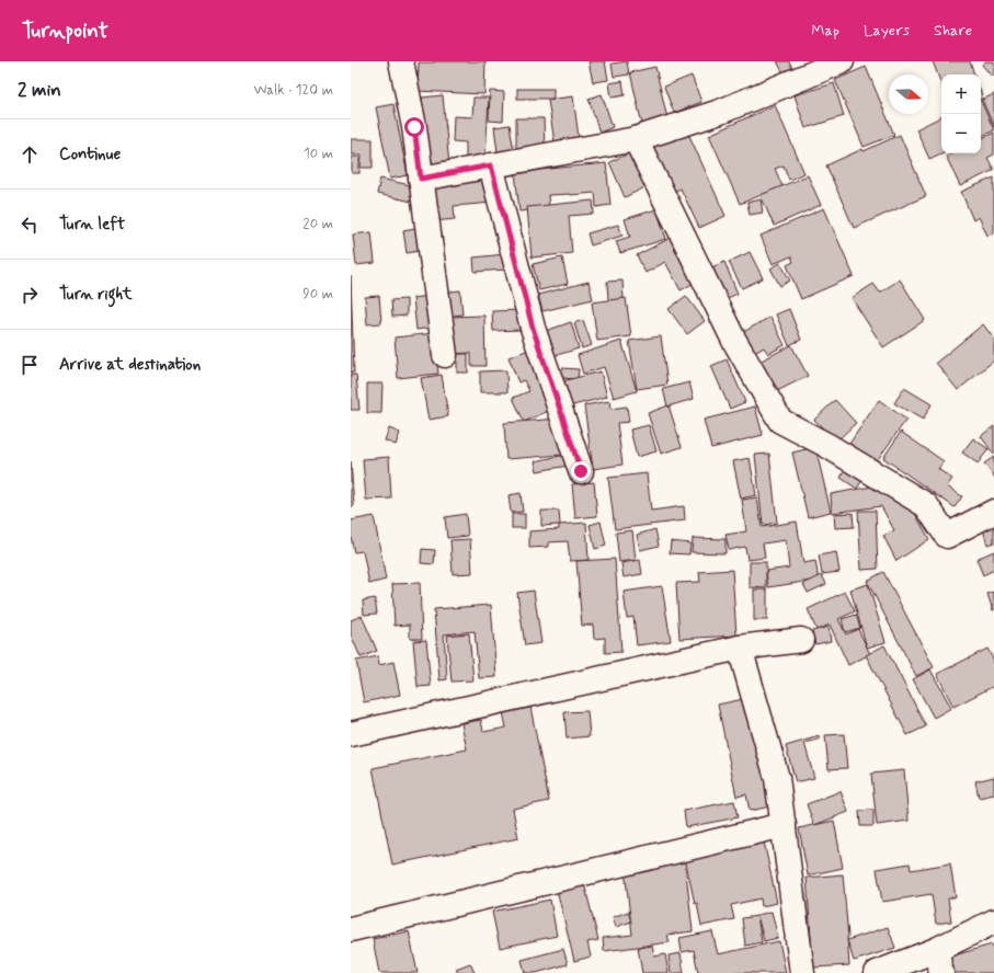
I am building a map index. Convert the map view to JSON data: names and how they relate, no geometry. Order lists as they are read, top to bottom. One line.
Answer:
{"north":"right","page":{"header":"Turnpoint","nav":["Map","Layers","Share"],"heading":["2 min","Walk · 120 m"],"map_buttons":["+","−"],"list":[["Continue","10 m"],["Turn left","20 m"],["Turn right","90 m"],"Arrive at destination"]}}
